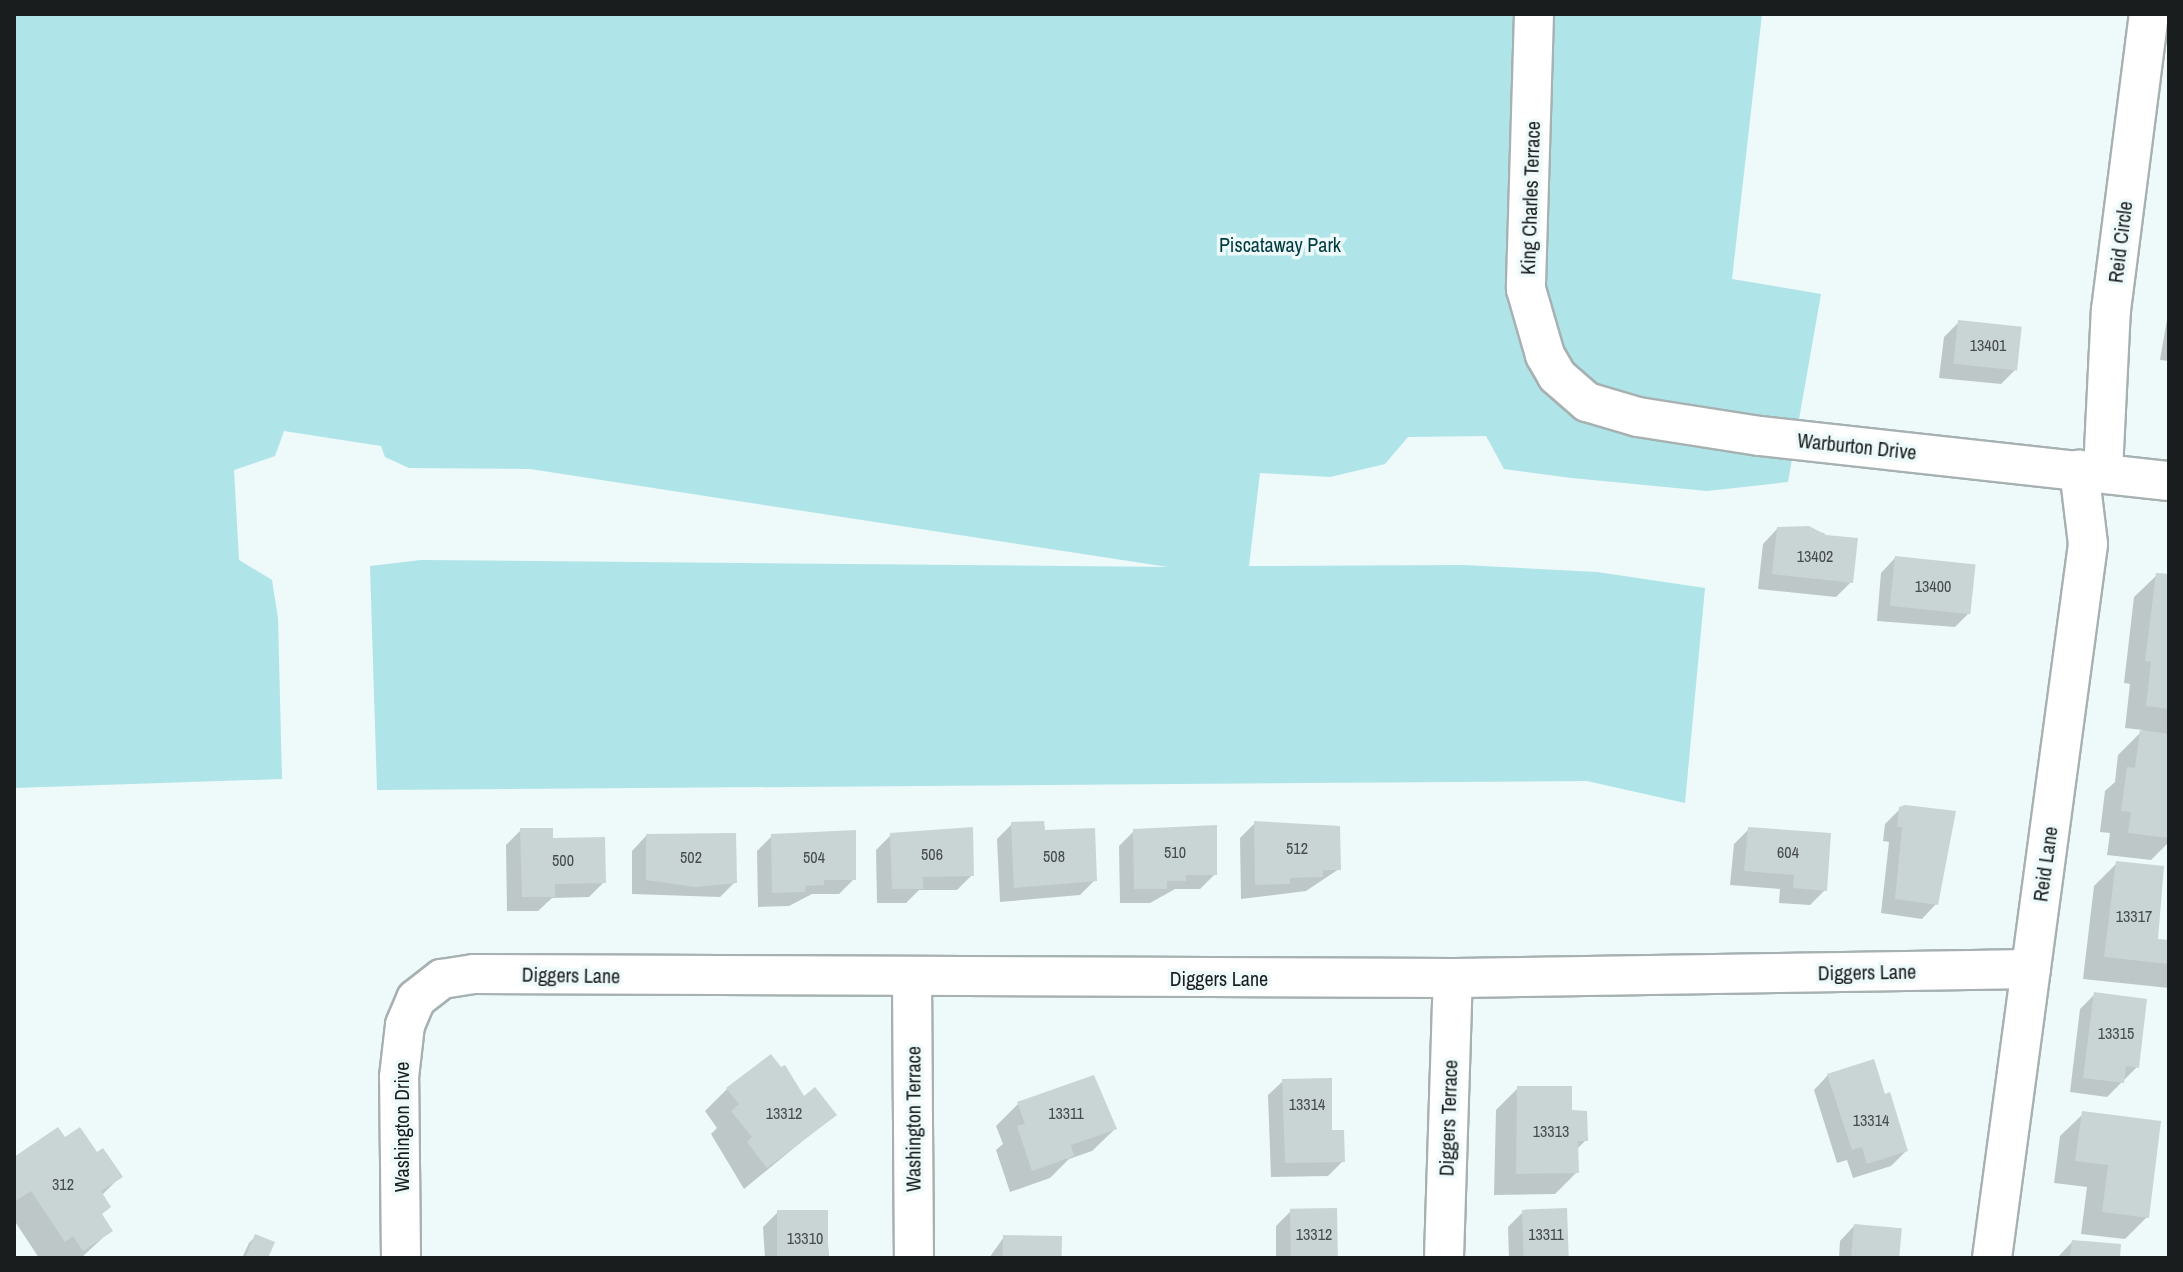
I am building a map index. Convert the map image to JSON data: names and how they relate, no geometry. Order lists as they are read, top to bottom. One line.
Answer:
{"streets":{"street":["King Charles Terrace","Reid Circle","Warburton Drive","Reid Lane","Diggers Lane","Diggers Terrace","Washington Terrace","Washington Drive"]},"crossings":[["King Charles Terrace","Warburton Drive"],["Reid Circle","Warburton Drive"],["Reid Circle","Reid Lane"],["Warburton Drive","Reid Lane"],["Reid Lane","Diggers Lane"],["Diggers Lane","Diggers Terrace"],["Diggers Lane","Washington Terrace"],["Diggers Lane","Washington Drive"]],"parks":["Piscataway Park"],"house_numbers":["13401","13402","13400","512","510","604","506","508","502","504","500","13317","13315","13314","13312","13311","13314","13313","312","13312","13311","13310"]}
